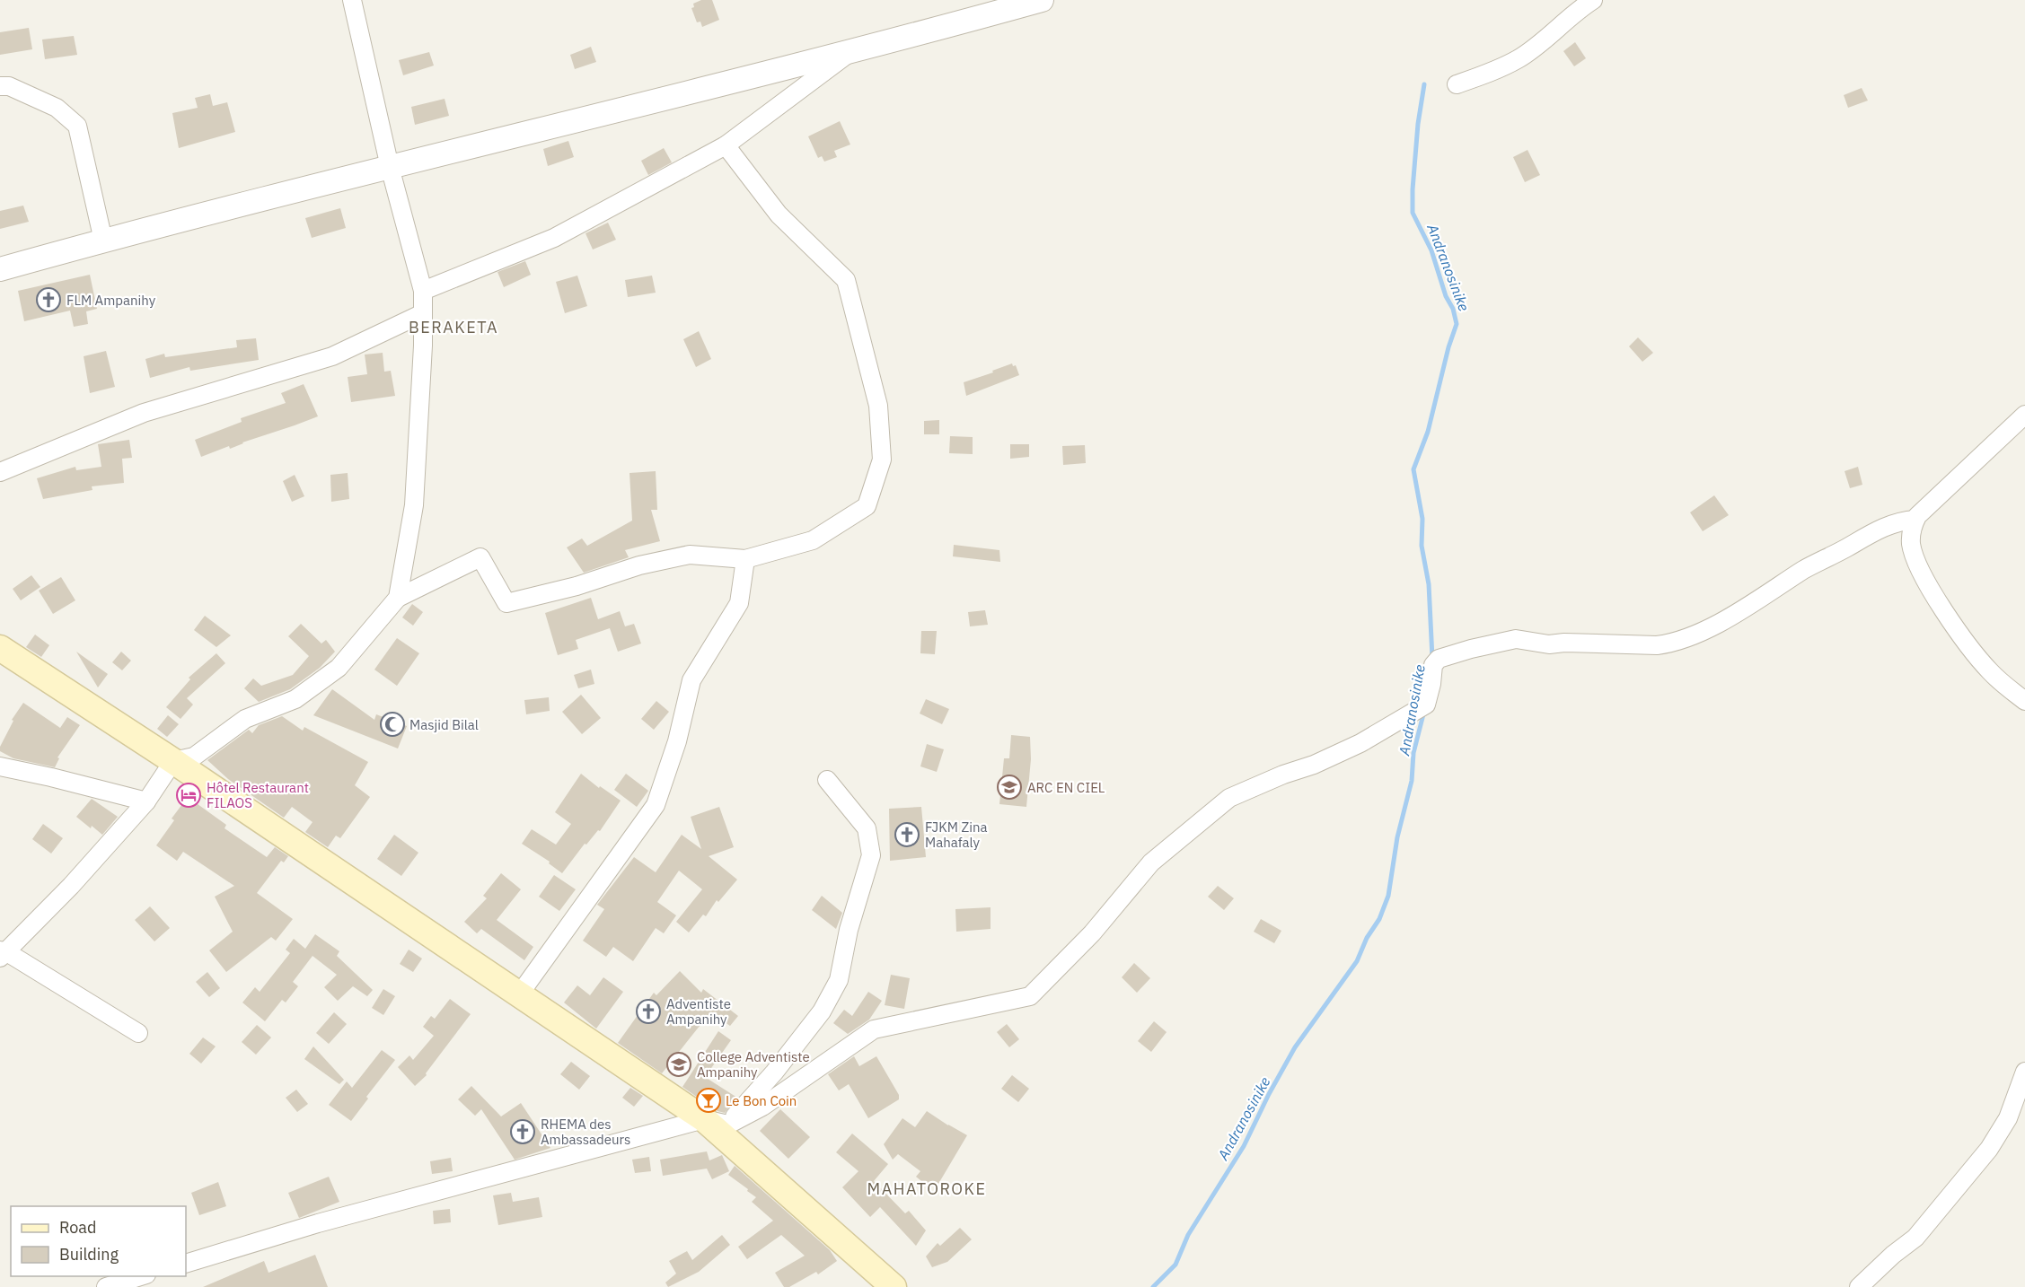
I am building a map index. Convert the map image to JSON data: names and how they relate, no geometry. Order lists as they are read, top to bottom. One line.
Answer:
{"districts":["BERAKETA","MAHATOROKE"],"water":["Andranosinike"],"places":{"church":["FLM Ampanihy","FJKM Zina Mahafaly","Adventiste Ampanihy","RHEMA des Ambassadeurs"],"mosque":["Masjid Bilal"],"school or university":["ARC EN CIEL","College Adventiste Ampanihy"],"hotel":["Hôtel Restaurant FILAOS"],"bar":["Le Bon Coin"]},"legend":["Road","Building"]}
